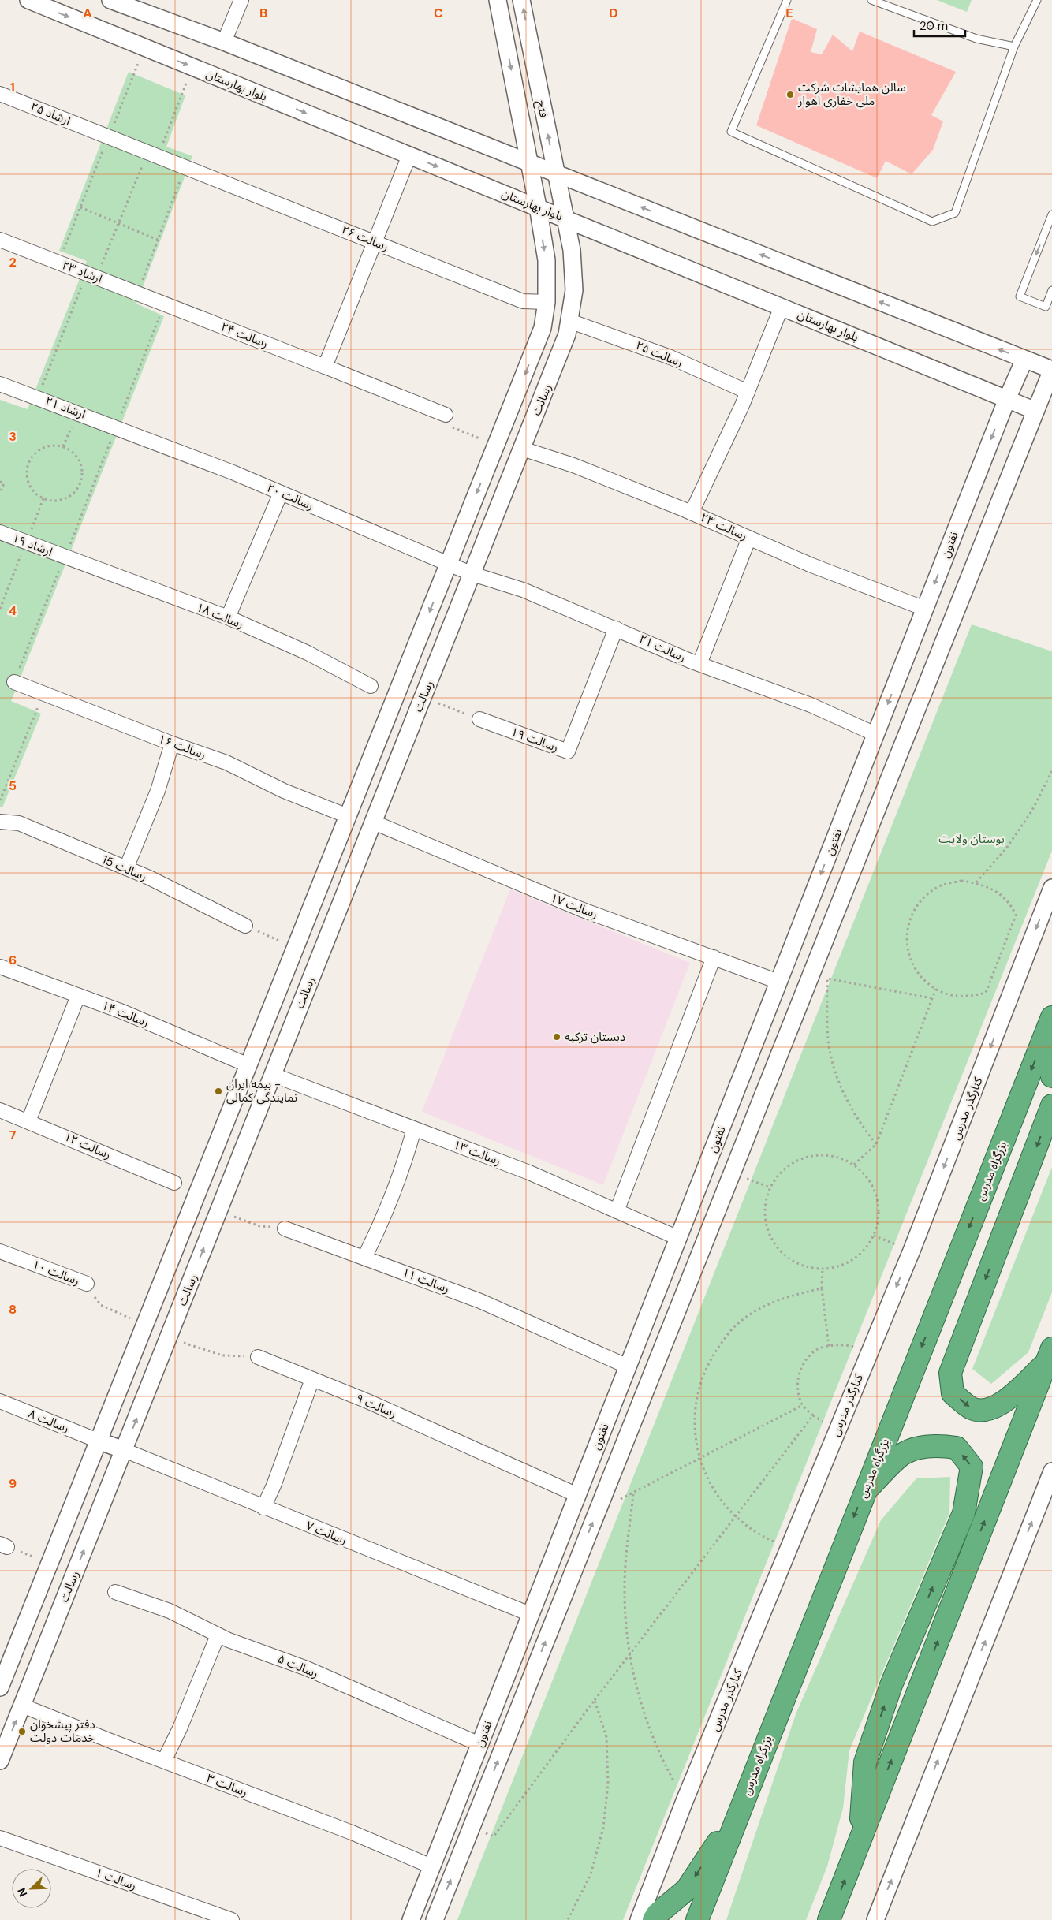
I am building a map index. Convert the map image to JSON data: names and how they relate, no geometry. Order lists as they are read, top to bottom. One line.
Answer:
{"streets":{"highway":["بزرگراه مدرس"],"street":["بلوار بهارستان","فتح","ارشاد ۲۵","رسالت ۲۶","ارشاد ۲۳","رسالت ۲۴","رسالت ۲۵","رسالت","ارشاد ۲۱","رسالت ٢٠","رسالت ۲۳","ارشاد ۱۹","نفتون","رسالت ۱۸","رسالت ۲۱","رسالت ۱۹","رسالت ۱۶","رسالت 15","رسالت ۱۷","رسالت ۱۴","کنارگذر مدرس","رسالت ۱۲","رسالت ۱۳","رسالت ۱۰","رسالت ۱۱","رسالت ۹","رسالت ۸","رسالت ۷","رسالت ۵","رسالت ۳","رسالت ۱"]},"crossings":[["بلوار بهارستان","فتح"],["بلوار بهارستان","رسالت"],["بلوار بهارستان","نفتون"],["فتح","رسالت"],["ارشاد ۲۵","رسالت ۲۶"],["ارشاد ۲۳","رسالت ۲۴"],["رسالت ۲۵","رسالت"],["رسالت","رسالت ۲۳"],["رسالت","رسالت ۲۱"],["رسالت","رسالت ۱۷"],["رسالت","رسالت ۱۳"],["رسالت","رسالت ۷"],["رسالت","رسالت ۳"],["ارشاد ۲۱","رسالت ٢٠"],["رسالت ٢٠","رسالت ۲۱"],["رسالت ۲۳","نفتون"],["ارشاد ۱۹","رسالت ۱۸"],["نفتون","رسالت ۲۱"],["نفتون","رسالت ۱۷"],["نفتون","رسالت ۱۳"],["نفتون","رسالت ۱۱"],["نفتون","رسالت ۹"],["نفتون","رسالت ۷"],["نفتون","رسالت ۵"],["نفتون","رسالت ۳"],["رسالت ۲۱","رسالت ۱۹"]],"one_way":["کنارگذر مدرس"],"parks":["بوستان ولایت"],"places":["سالن همایشات شرکت ملی خفاری اهواز","دبستان تزکیه","بیمه ایران - نمایندگى کمالى","دفتر پیشخوان خدمات دولت"],"scale_bar":"20 m","north":"bottom left","grid":{"columns":["A","B","C","D","E"],"rows":["1","2","3","4","5","6","7","8","9"]}}
